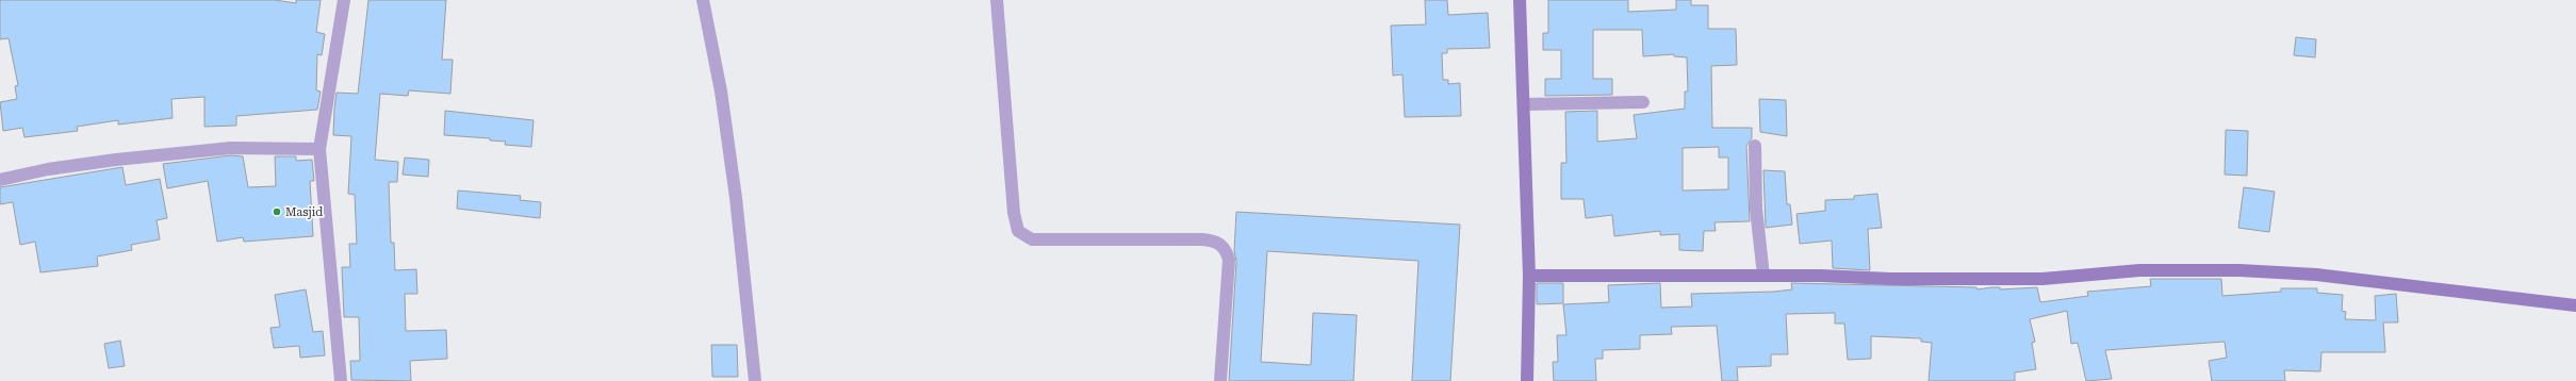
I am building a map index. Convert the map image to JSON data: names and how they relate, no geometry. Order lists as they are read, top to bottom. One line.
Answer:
{"places":["Masjid"]}
